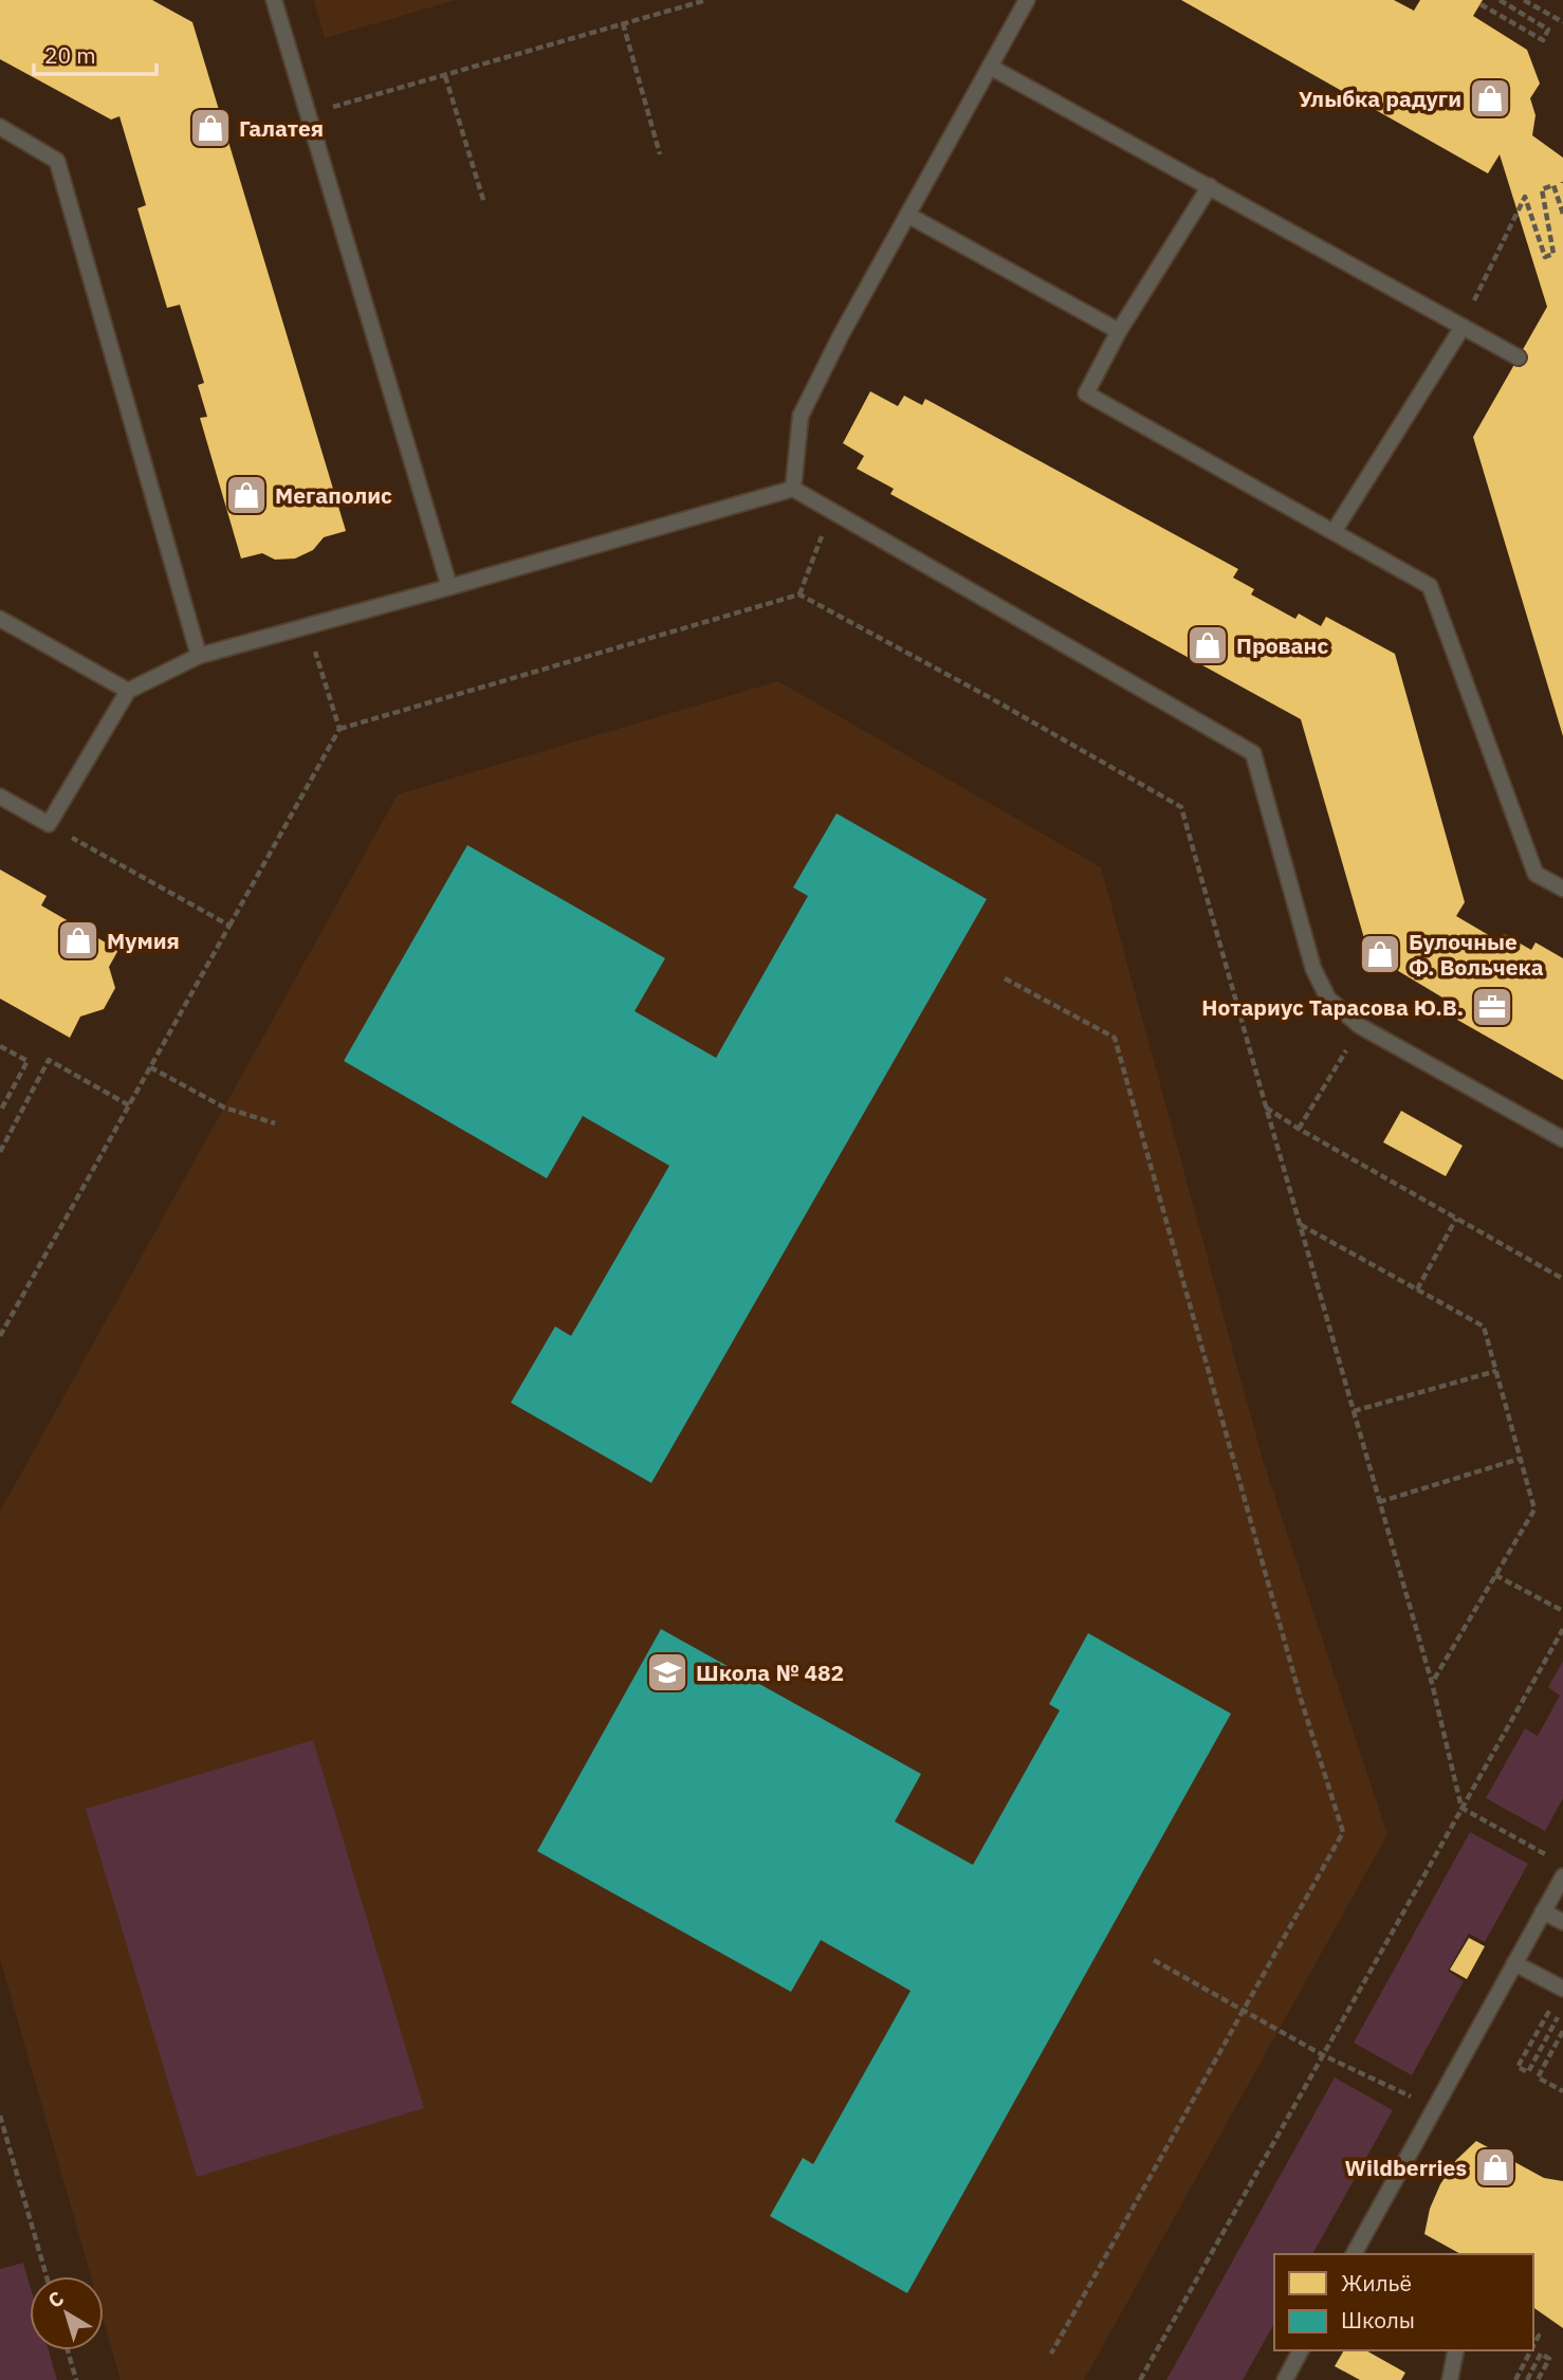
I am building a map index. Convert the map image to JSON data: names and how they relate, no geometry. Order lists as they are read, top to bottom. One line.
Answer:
{"places":{"shop":["Улыбка радуги","Галатея","Мегаполис","Прованс","Мумия","Булочные Ф. Вольчека","Wildberries"],"office":["Нотариус Тарасова Ю.В."],"school or university":["Школа № 482"]},"legend":["Жильё","Школы"],"scale_bar":"20 m","north":"top left"}
